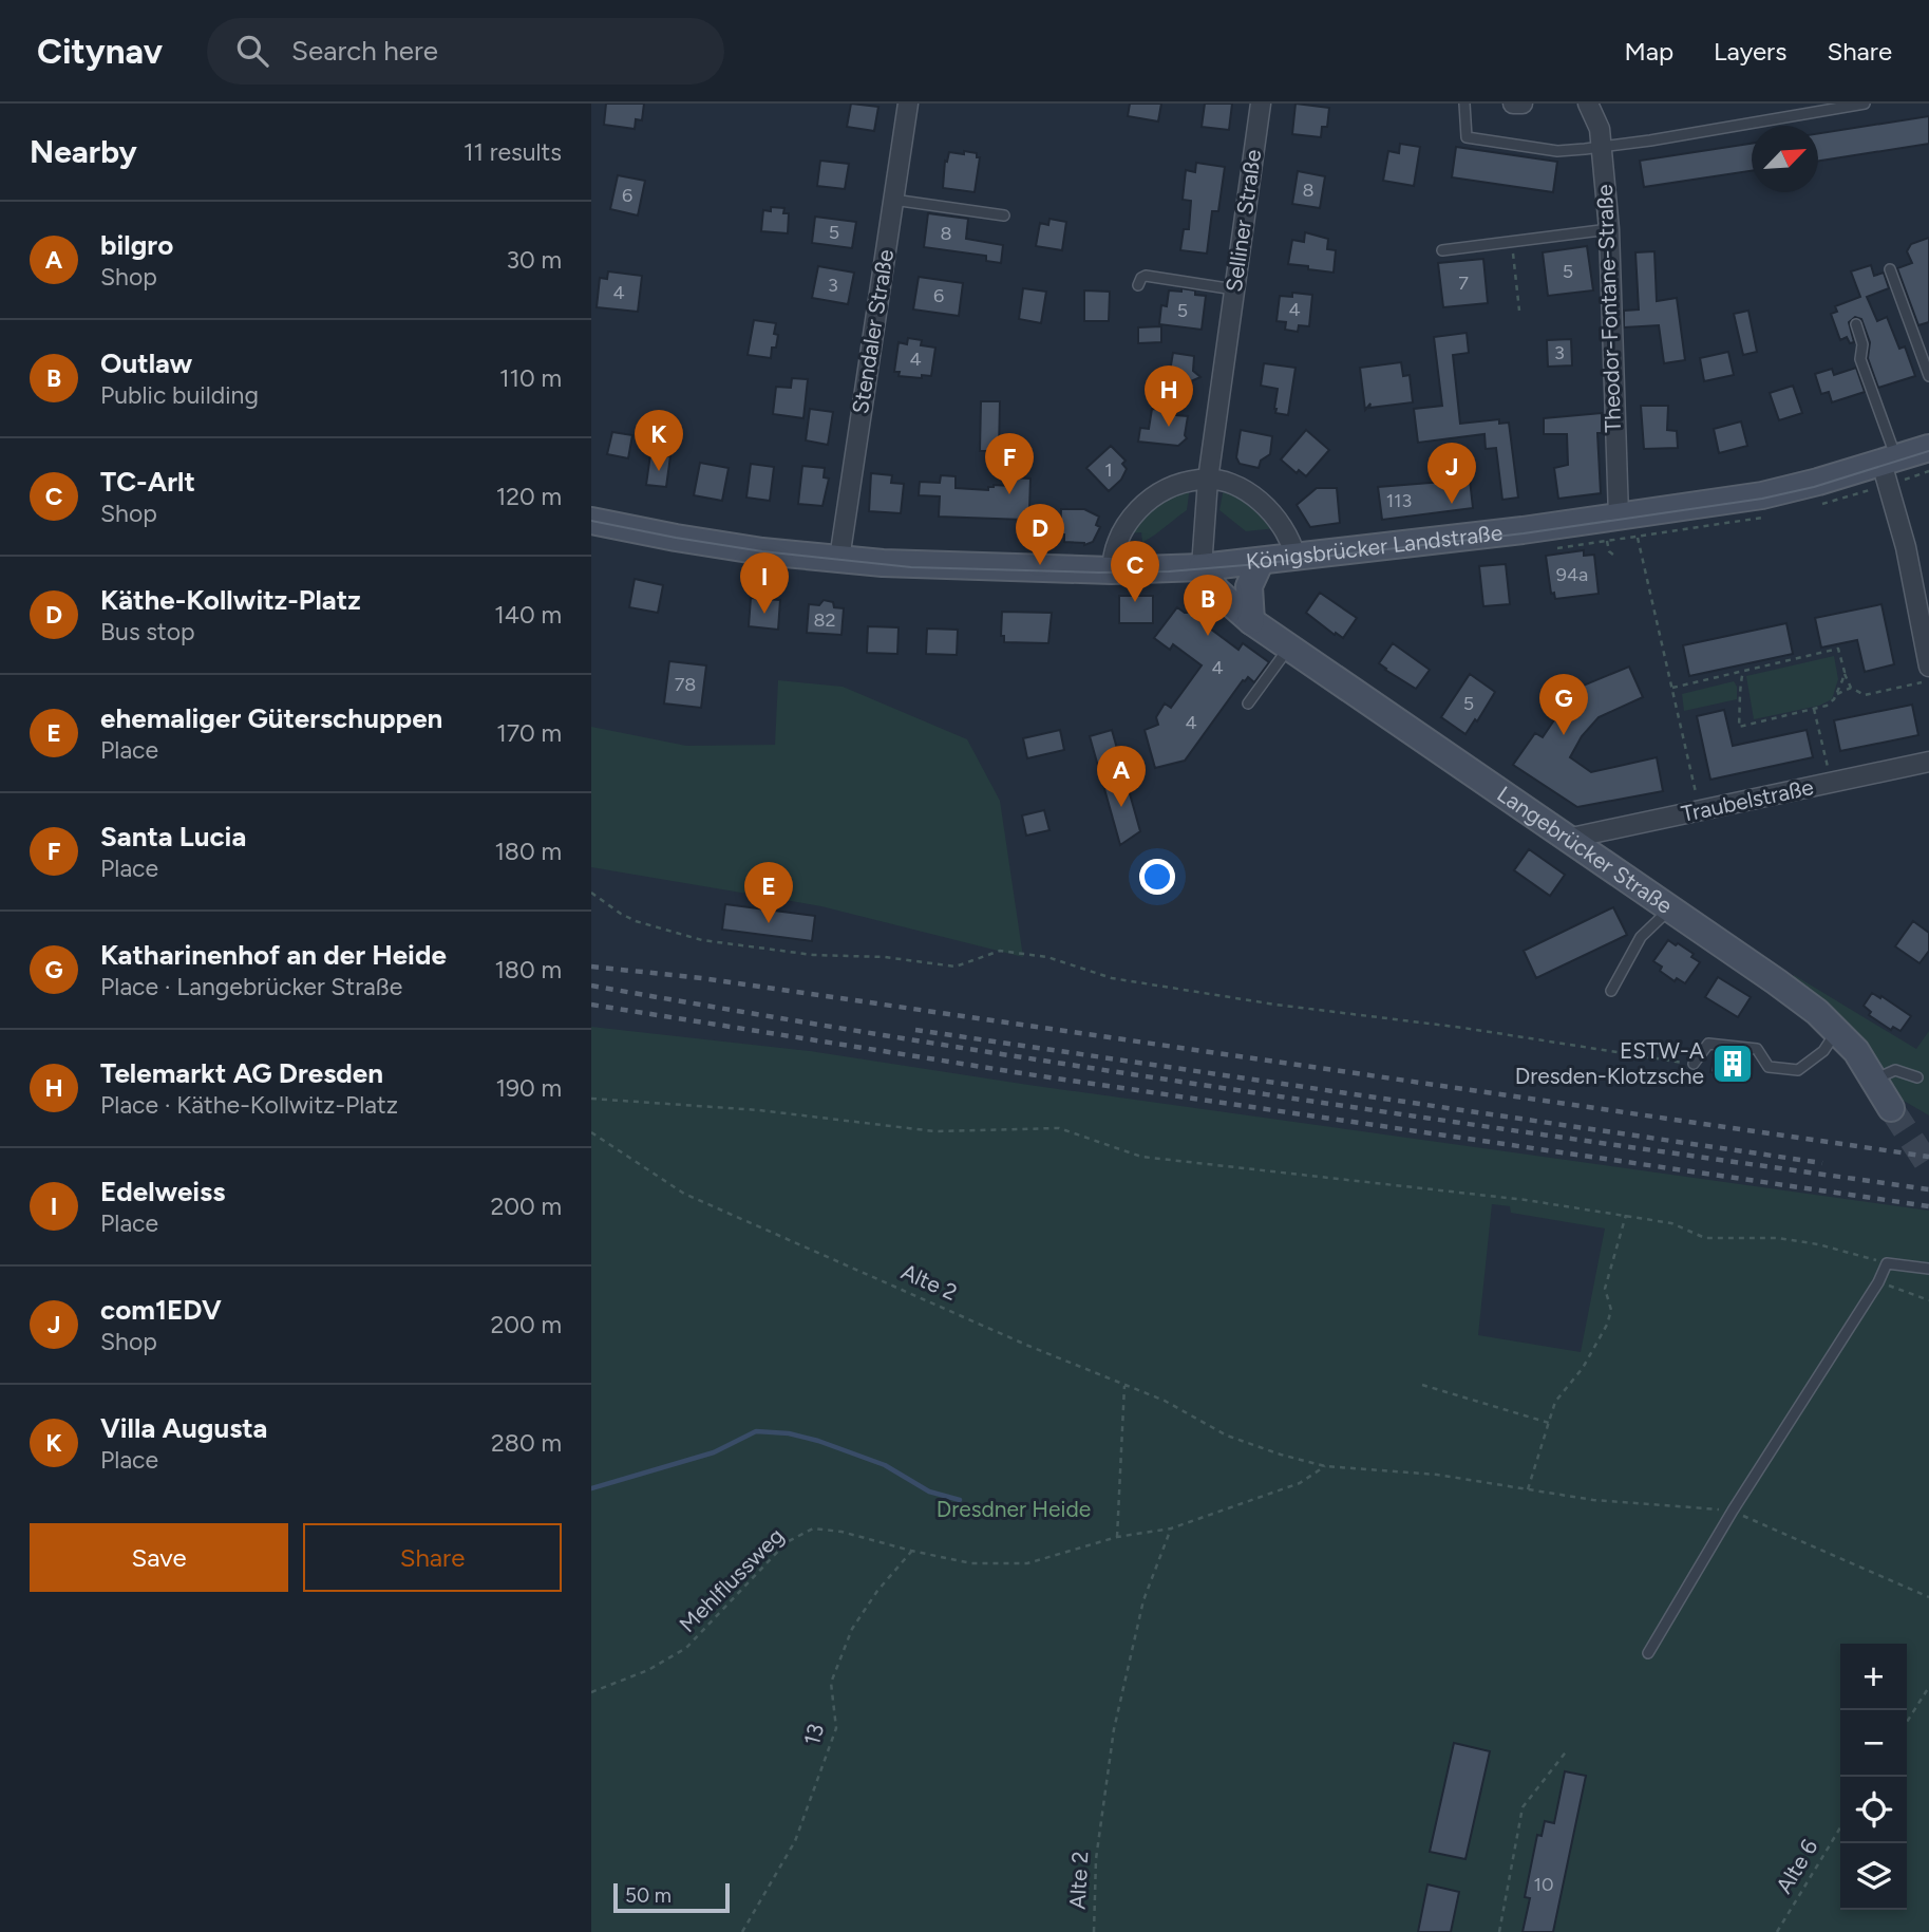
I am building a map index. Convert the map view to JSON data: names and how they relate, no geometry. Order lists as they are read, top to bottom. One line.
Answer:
{"streets":{"main road":["Königsbrücker Landstraße","Langebrücker Straße"],"street":["Selliner Straße","Theodor-Fontane-Straße","Stendaler Straße","Traubelstraße"],"path":["Alte 2","Mehlflussweg","13","Alte 6"]},"crossings":[["Theodor-Fontane-Straße","Königsbrücker Landstraße"],["Stendaler Straße","Königsbrücker Landstraße"],["Königsbrücker Landstraße","Langebrücker Straße"],["Traubelstraße","Langebrücker Straße"],["Alte 2","Mehlflussweg"],["Mehlflussweg","13"]],"parks":["Dresdner Heide"],"places":{"building":["ESTW-A Dresden-Klotzsche"]},"house_numbers":["8","6","5","8","5","7","3","4","6","4","5","3","4","1","113","94a","82","4","78","5","4","10"],"scale_bar":"50 m","north":"top right","page":{"header":"Citynav","search":"Search here","nav":["Map","Layers","Share"],"heading":["Nearby","11 results"],"list":[{"mark":"A","name":"bilgro","note":"Shop","value":"30 m"},{"mark":"B","name":"Outlaw","note":"Public building","value":"110 m"},{"mark":"C","name":"TC-Arlt","note":"Shop","value":"120 m"},{"mark":"D","name":"Käthe-Kollwitz-Platz","note":"Bus stop","value":"140 m"},{"mark":"E","name":"ehemaliger Güterschuppen","note":"Place","value":"170 m"},{"mark":"F","name":"Santa Lucia","note":"Place","value":"180 m"},{"mark":"G","name":"Katharinenhof an der Heide","note":"Place · Langebrücker Straße","value":"180 m"},{"mark":"H","name":"Telemarkt AG Dresden","note":"Place · Käthe-Kollwitz-Platz","value":"190 m"},{"mark":"I","name":"Edelweiss","note":"Place","value":"200 m"},{"mark":"J","name":"com1EDV","note":"Shop","value":"200 m"},{"mark":"K","name":"Villa Augusta","note":"Place","value":"280 m"}],"pins":["H","K","F","J","D","C","I","B","G","A","E"],"buttons":["Save","Share"],"map_buttons":["+","−"],"scale":"50 m"}}
